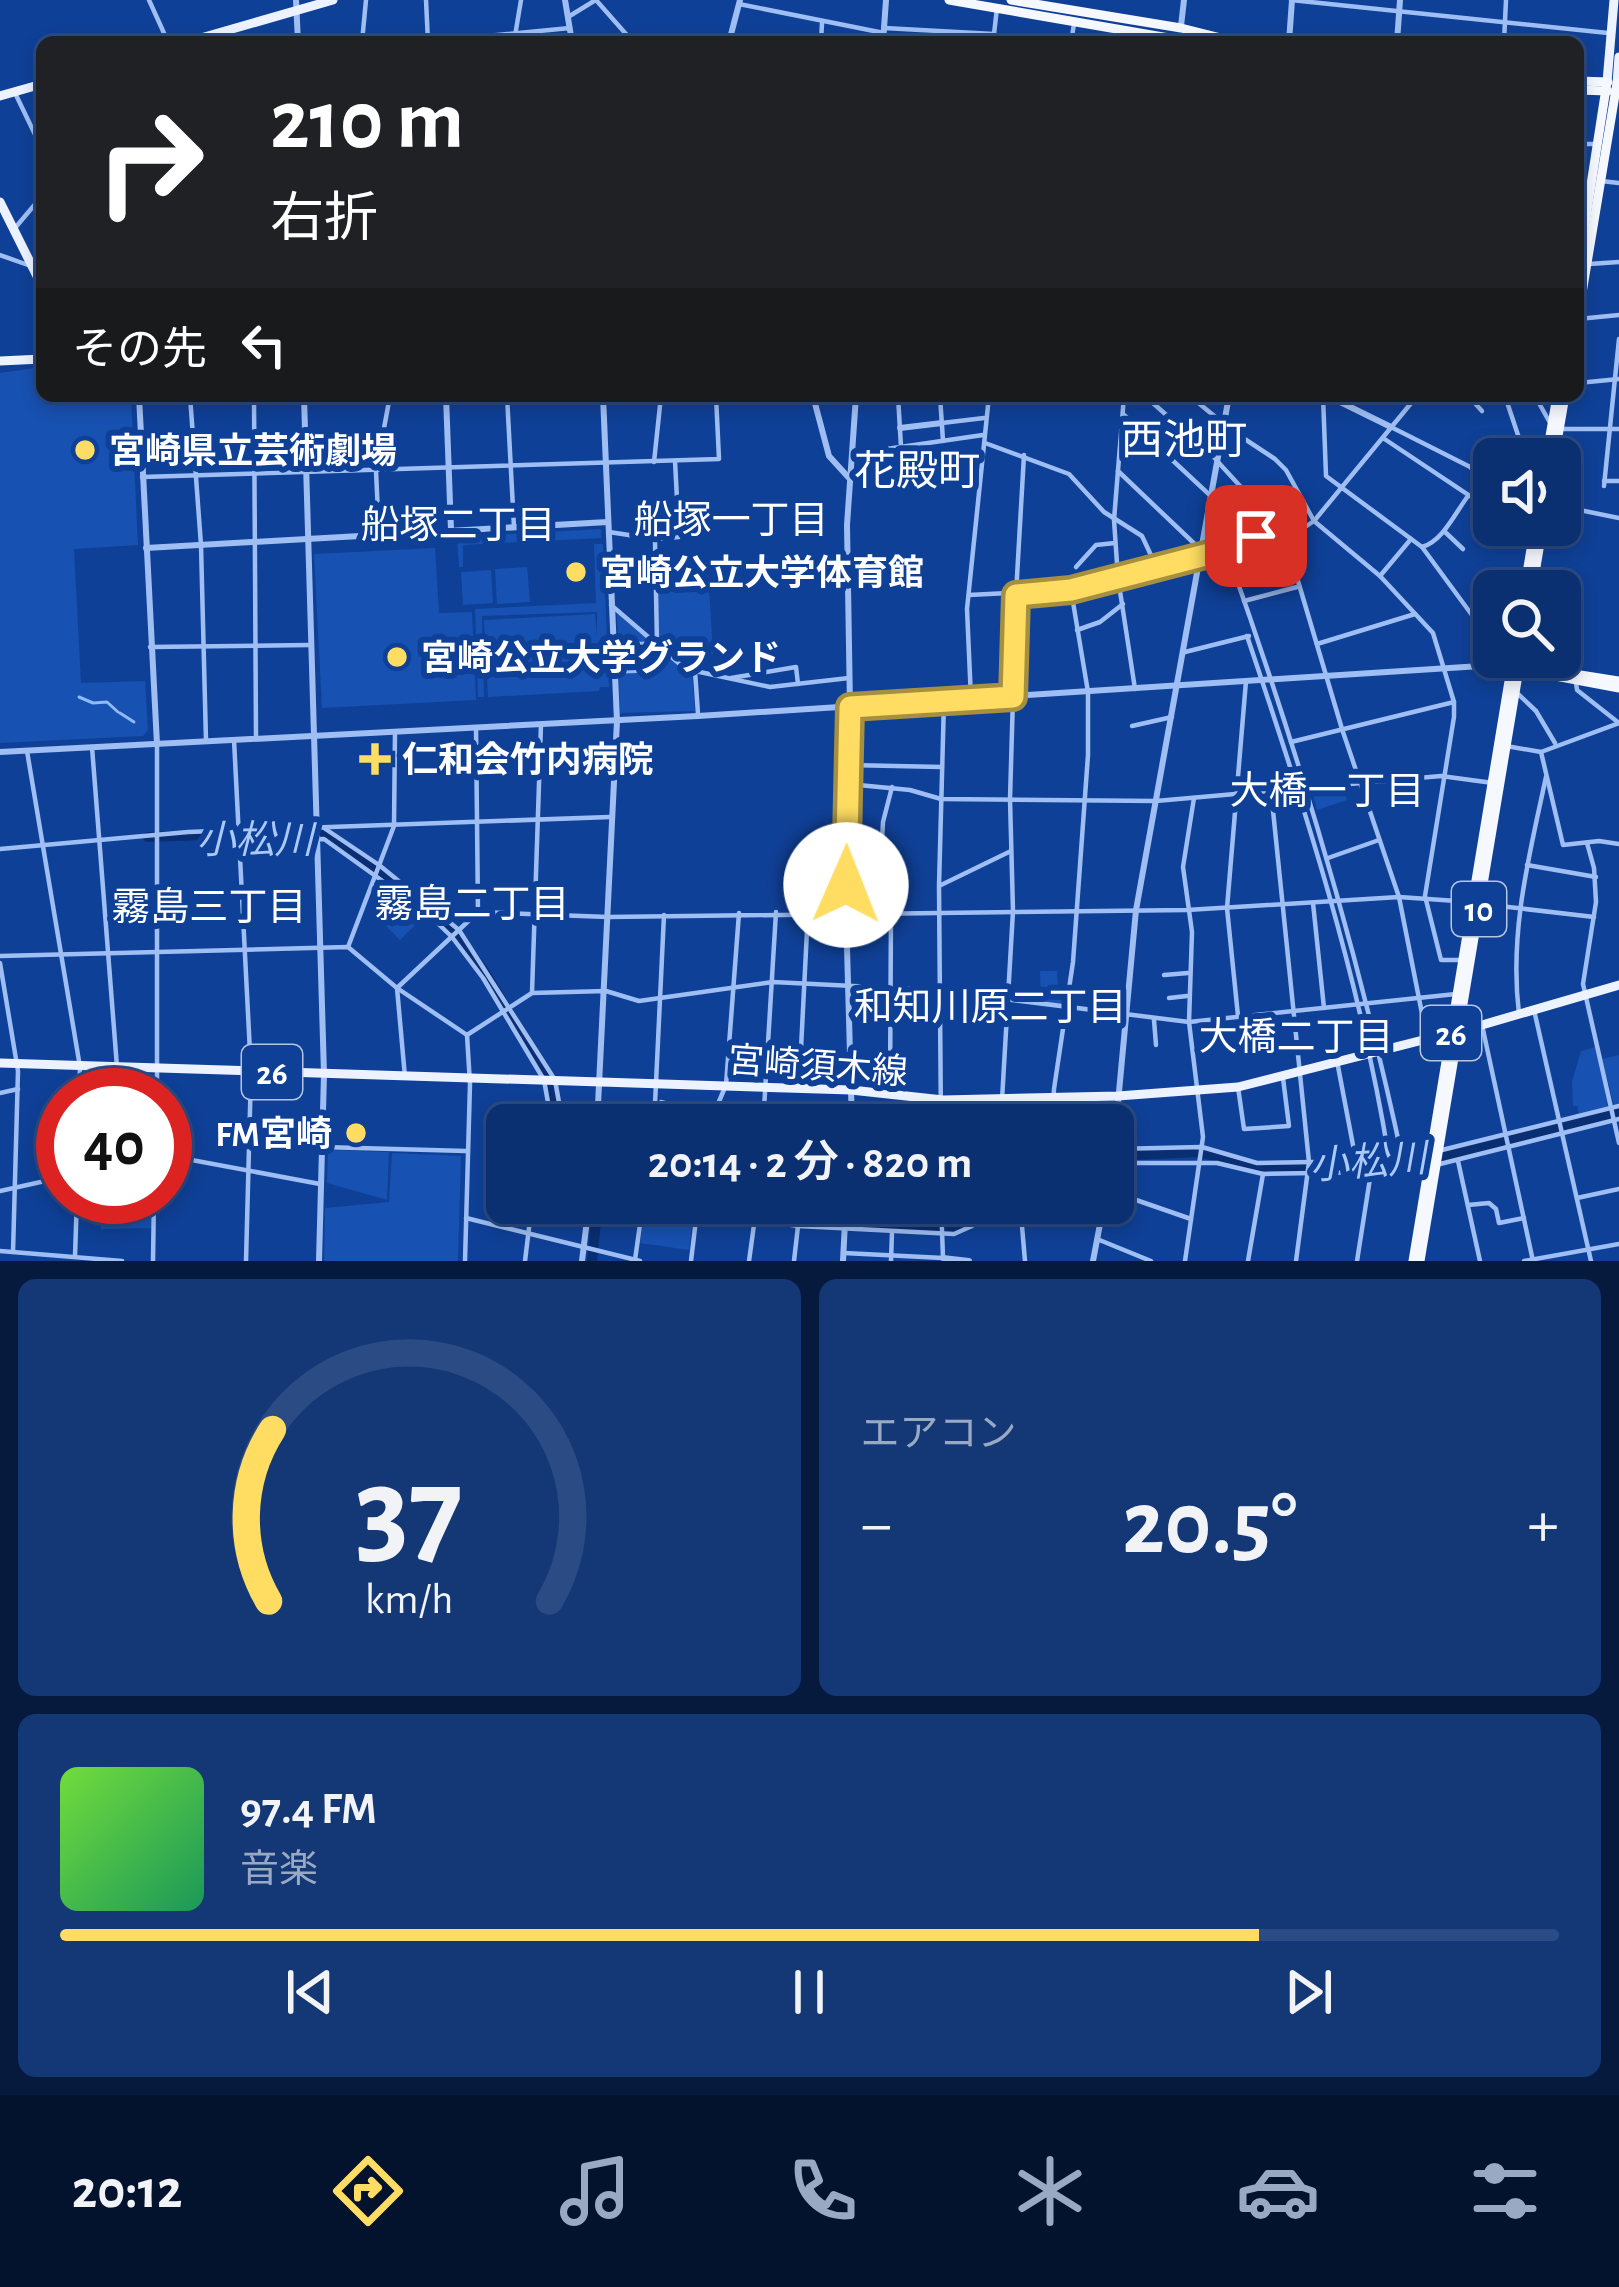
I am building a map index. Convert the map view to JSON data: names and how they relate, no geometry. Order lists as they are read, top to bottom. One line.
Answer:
{"streets":{"highway":["10"],"main road":["26","宮崎須木線"]},"crossings":[["10","宮崎須木線"]],"districts":["西池町","花殿町","船塚一丁目","船塚二丁目","大橋一丁目","霧島二丁目","霧島三丁目","和知川原二丁目","大橋二丁目"],"water":["小松川"],"places":{"other":["宮崎県立芸術劇場","宮崎公立大学体育館","宮崎公立大学グランド","FM宮崎"],"health":["仁和会竹内病院"]},"page":{"turn":["210 m","右折"],"then":"その先","limit":"40","trip":"20:14 · 2 分 · 820 m","tile":"エアコン","heat":["−","20.5°","+"],"song":["97.4 FM","音楽"],"tabs":"20:12","gauge":["37","km/h"]}}
